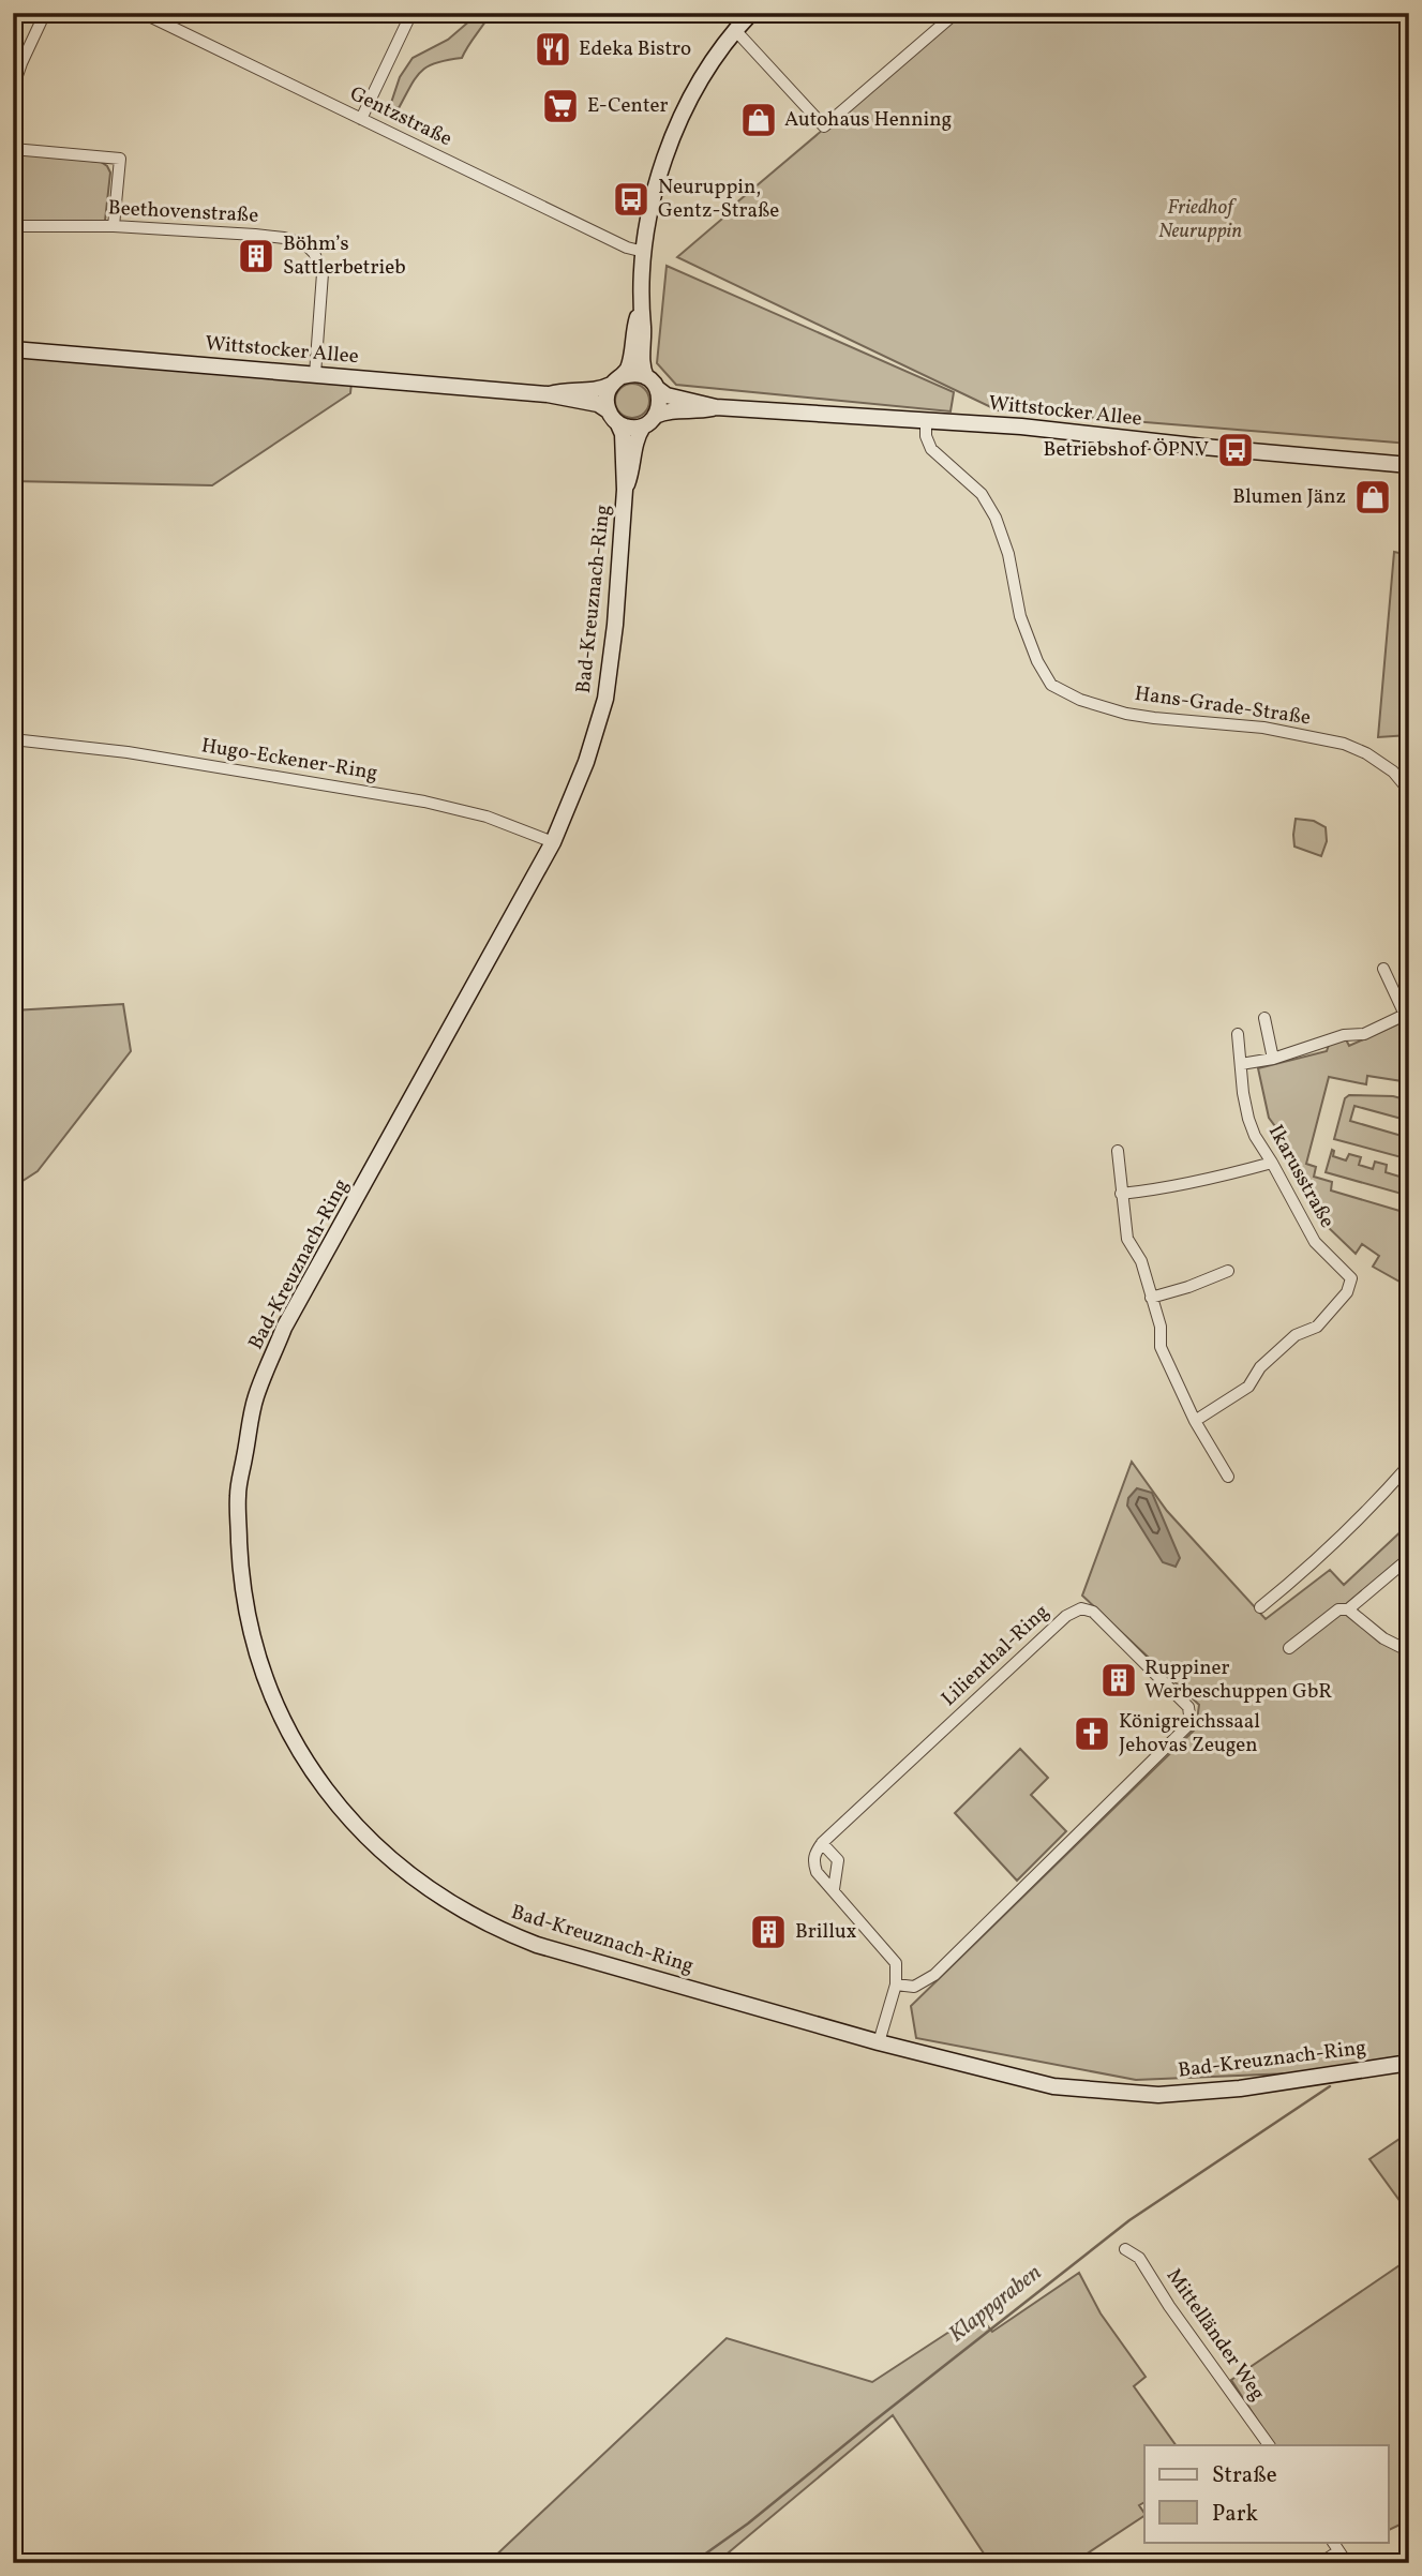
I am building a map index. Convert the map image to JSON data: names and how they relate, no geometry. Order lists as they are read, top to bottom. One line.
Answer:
{"streets":{"main road":["Wittstocker Allee","Bad-Kreuznach-Ring"],"street":["Gentzstraße","Beethovenstraße","Hans-Grade-Straße","Hugo-Eckener-Ring","Ikarusstraße","Lilienthal-Ring","Mittelländer Weg"]},"crossings":[["Beethovenstraße","Wittstocker Allee"],["Wittstocker Allee","Bad-Kreuznach-Ring"],["Wittstocker Allee","Hans-Grade-Straße"],["Bad-Kreuznach-Ring","Hugo-Eckener-Ring"]],"water":["Klappgraben"],"parks":["Friedhof Neuruppin"],"places":{"restaurant":["Edeka Bistro"],"supermarket":["E-Center"],"shop":["Autohaus Henning","Blumen Jänz"],"bus stop":["Neuruppin, Gentz-Straße","Betriebshof ÖPNV"],"building":["Böhm’s Sattlerbetrieb","Ruppiner Werbeschuppen GbR","Brillux"],"church":["Königreichssaal Jehovas Zeugen"]},"legend":["Straße","Park"]}
